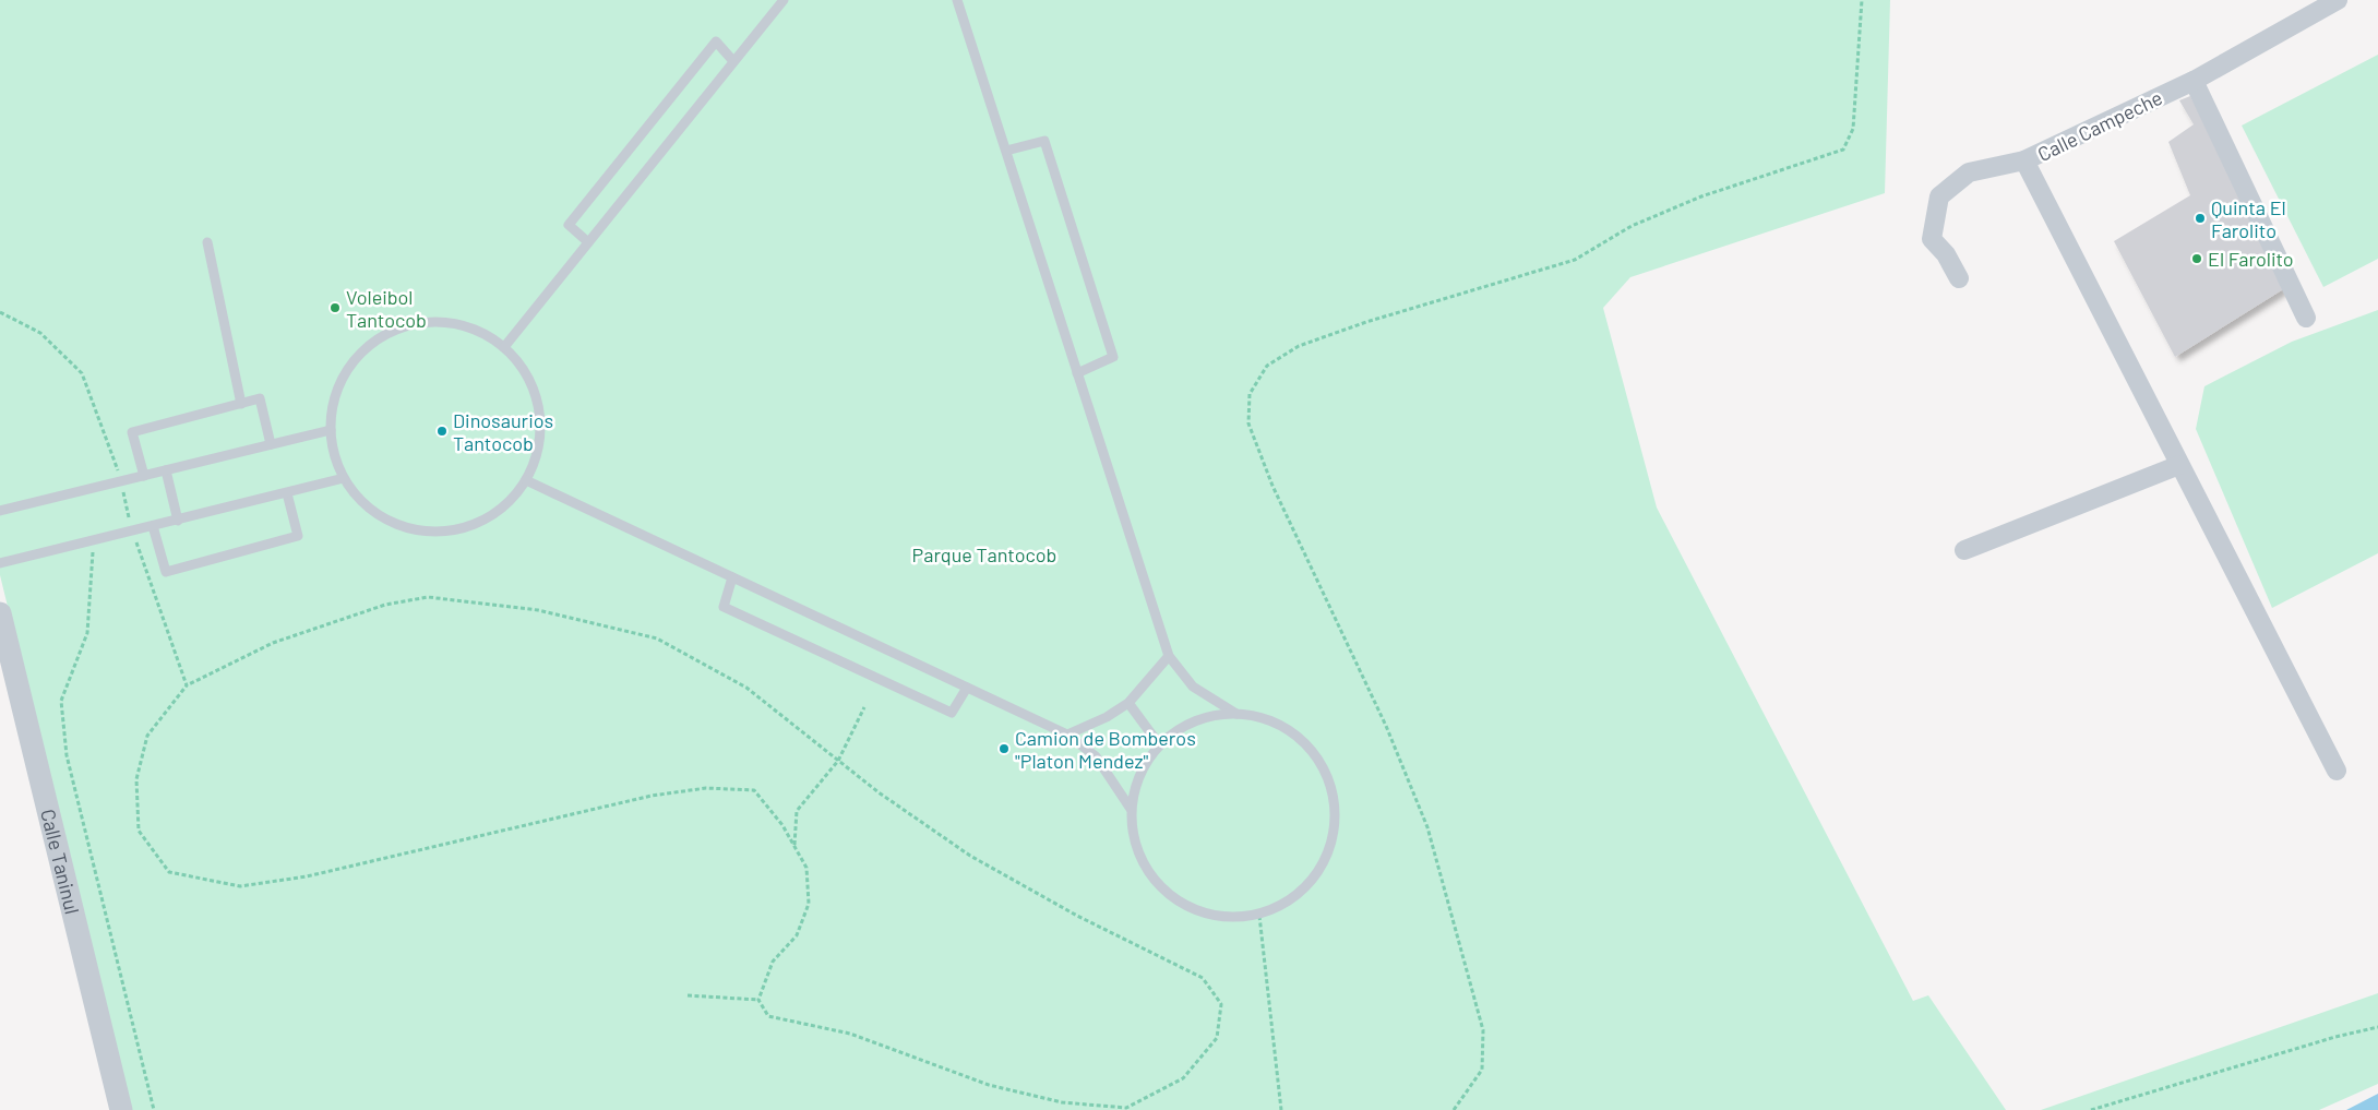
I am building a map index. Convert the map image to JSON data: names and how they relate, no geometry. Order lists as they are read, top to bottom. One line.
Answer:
{"streets":{"street":["Calle Campeche","Calle Taninul"]},"parks":["Parque Tantocob"],"places":["Quinta El Farolito","El Farolito","Voleibol Tantocob","Dinosaurios Tantocob","Camion de Bomberos \"Platon Mendez\""]}
